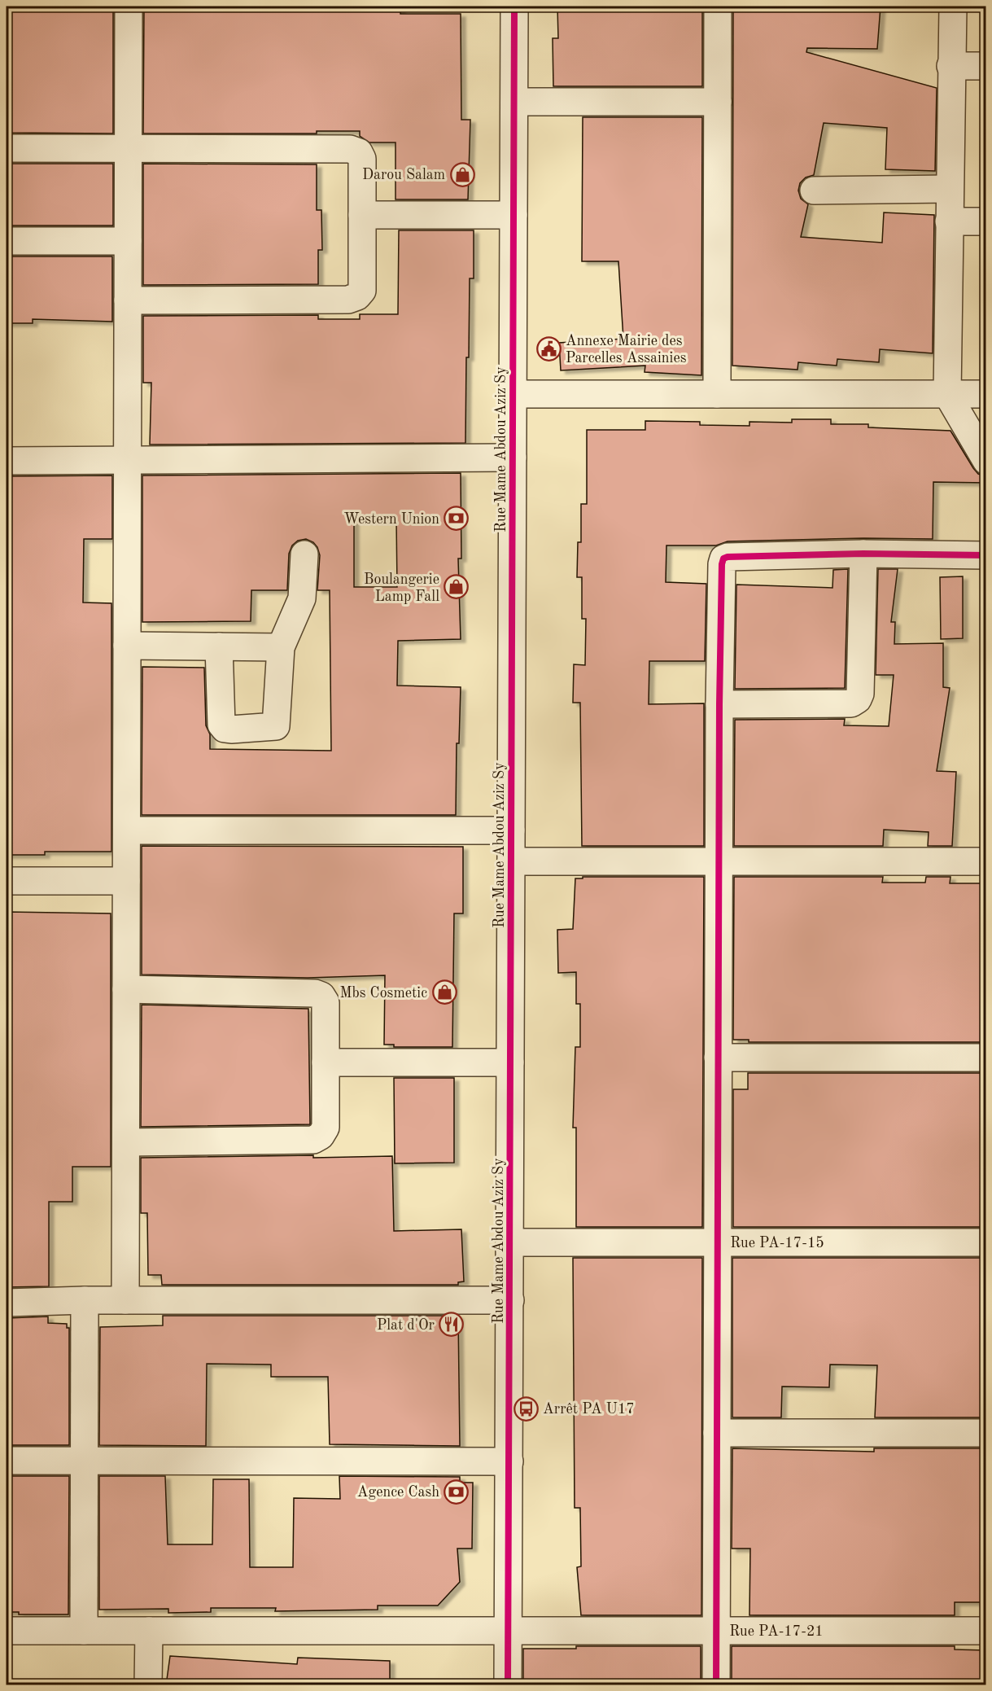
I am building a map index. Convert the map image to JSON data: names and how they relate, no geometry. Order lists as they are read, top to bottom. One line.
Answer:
{"streets":{"street":["Rue Mame Abdou Aziz Sy","Rue PA-17-15","Rue PA-17-21"]},"crossings":[["Rue Mame Abdou Aziz Sy","Rue PA-17-15"],["Rue Mame Abdou Aziz Sy","Rue PA-17-21"]],"places":{"shop":["Darou Salam","Boulangerie Lamp Fall","Mbs Cosmetic"],"public building":["Annexe Mairie des Parcelles Assainies"],"bank":["Western Union","Agence Cash"],"restaurant":["Plat d'Or"],"bus stop":["Arrêt PA U17"]}}
